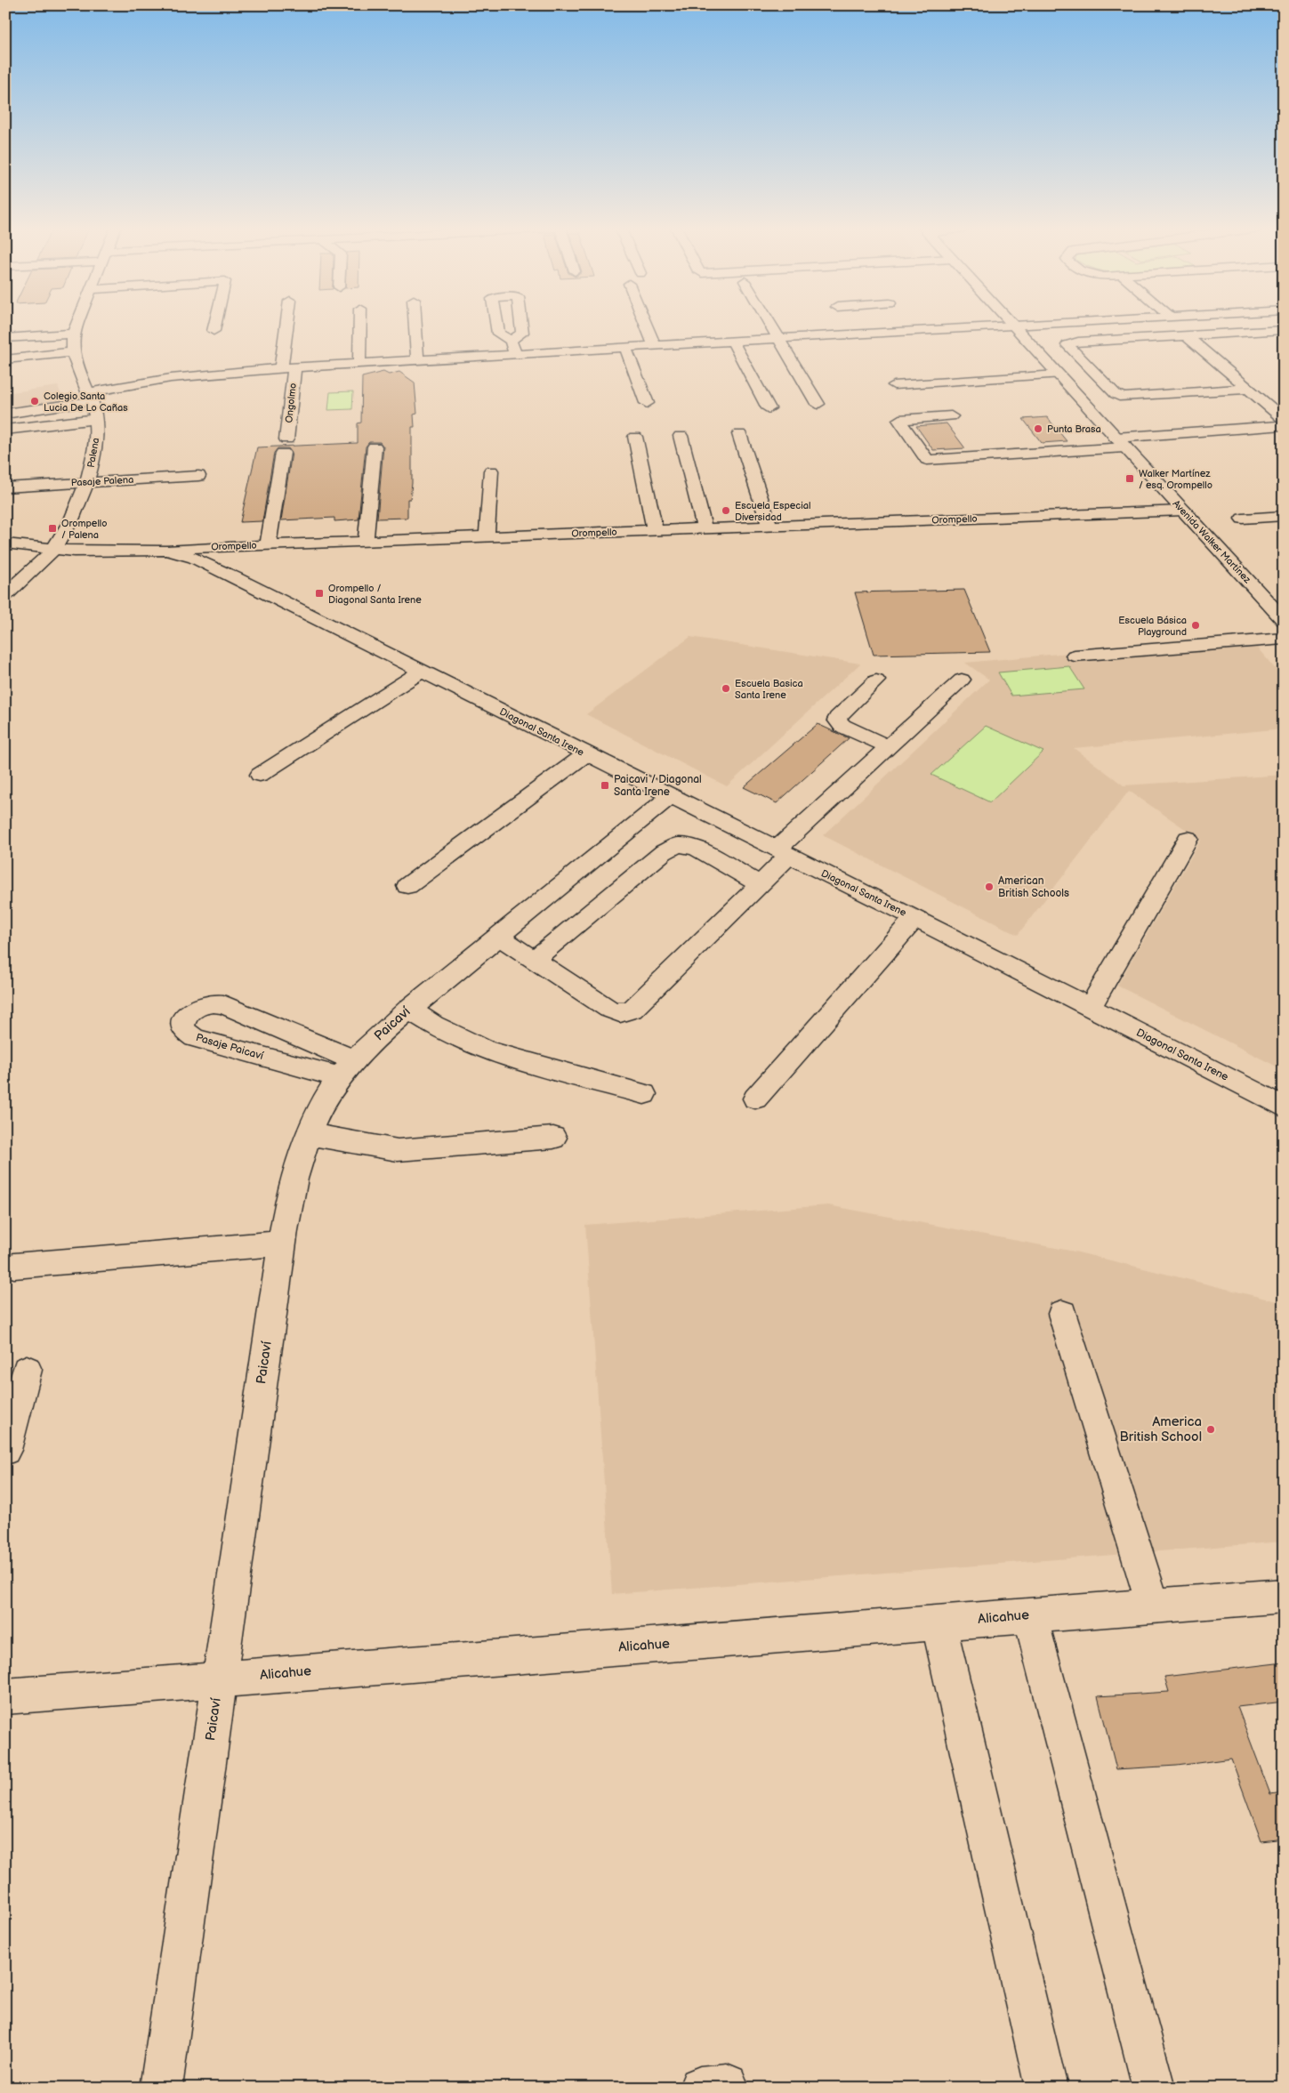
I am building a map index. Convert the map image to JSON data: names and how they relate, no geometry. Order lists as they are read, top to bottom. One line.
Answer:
{"streets":{"street":["Ongolmo","Palena","Pasaje Palena","Orompello","Avenida Walker Martínez","Diagonal Santa Irene","Paicaví","Pasaje Paicaví","Alicahue"]},"crossings":[["Ongolmo","Palena"],["Ongolmo","Orompello"],["Ongolmo","Avenida Walker Martínez"],["Palena","Pasaje Palena"],["Palena","Orompello"],["Orompello","Avenida Walker Martínez"],["Orompello","Diagonal Santa Irene"],["Diagonal Santa Irene","Paicaví"],["Paicaví","Pasaje Paicaví"],["Paicaví","Alicahue"]],"places":{"other":["Colegio Santa Lucia De Lo Cañas","Punta Brasa","Escuela Especial Diversidad","Escuela Básica Playground","Escuela Basica Santa Irene","American British Schools","America British School"],"transit":["Walker Martínez / esq. Orompello","Orompello / Palena","Orompello / Diagonal Santa Irene","Paicavi / Diagonal Santa Irene"]}}
